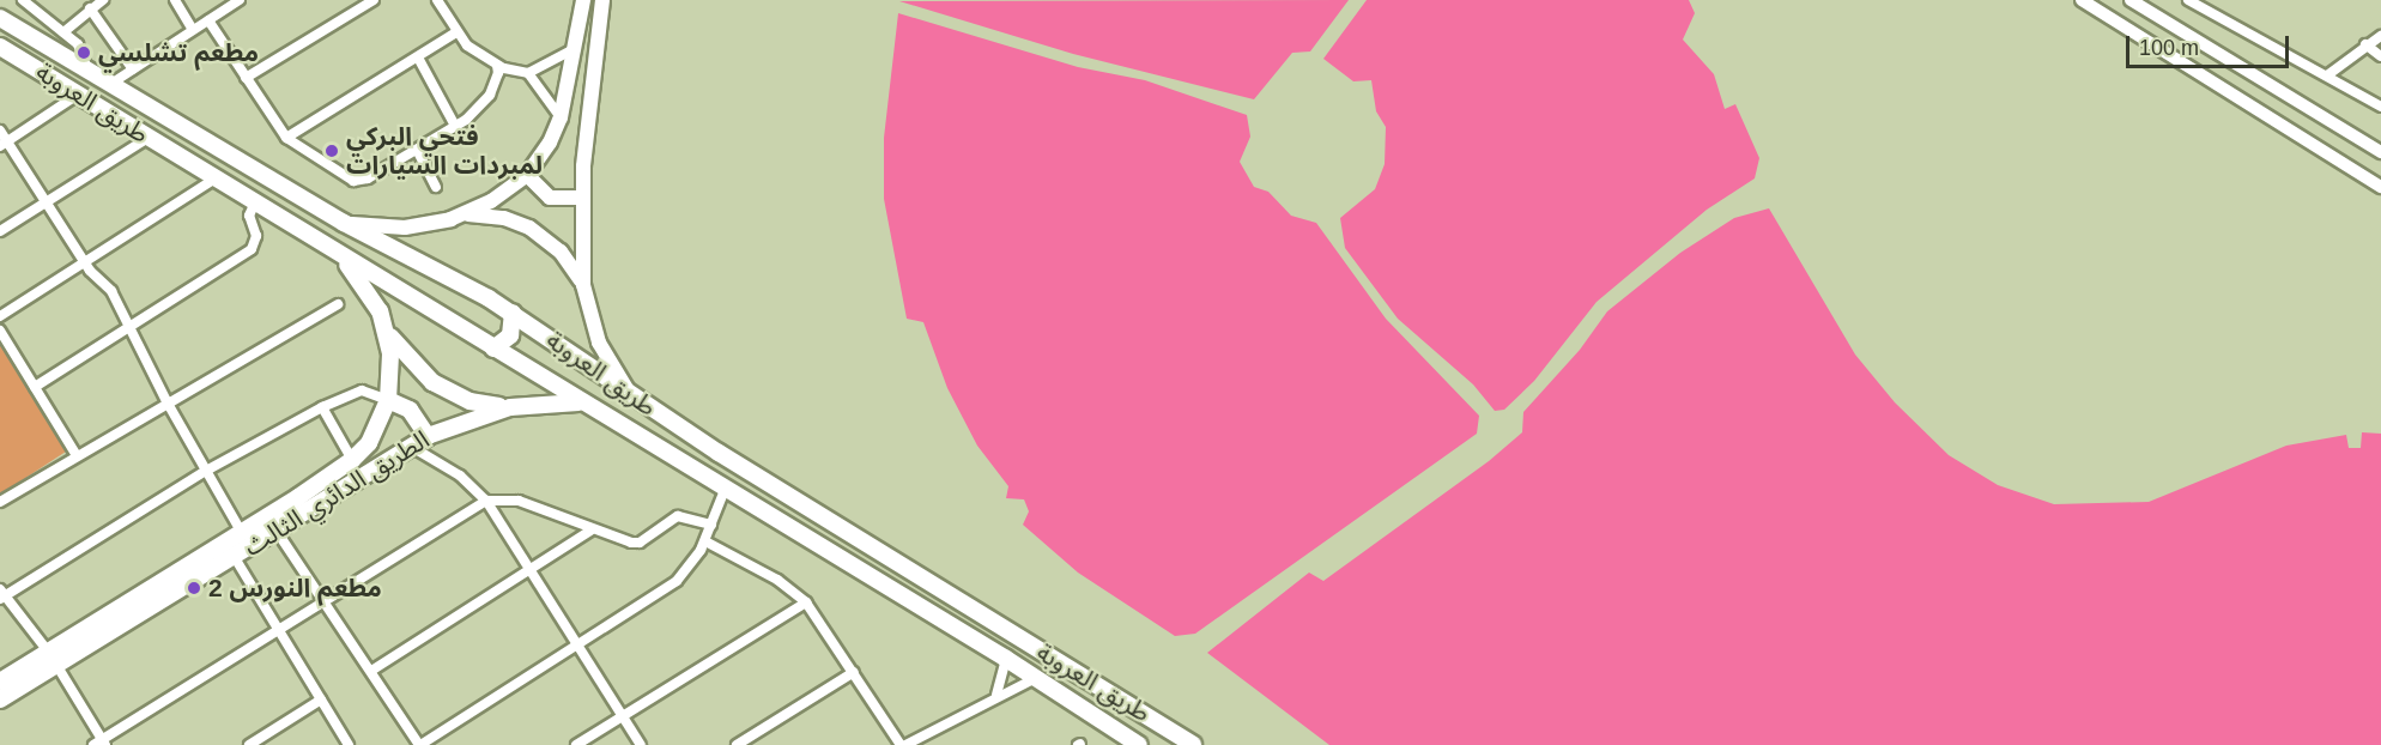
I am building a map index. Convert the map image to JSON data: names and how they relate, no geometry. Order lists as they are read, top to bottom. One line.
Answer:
{"streets":{"highway":["طريق العروبة","الطريق الدائري الثالث"]},"crossings":[["طريق العروبة","الطريق الدائري الثالث"]],"places":["مطعم تشلسي","فتحي البركي لمبردات السيارات","مطعم النورس 2"],"scale_bar":"100 m"}
